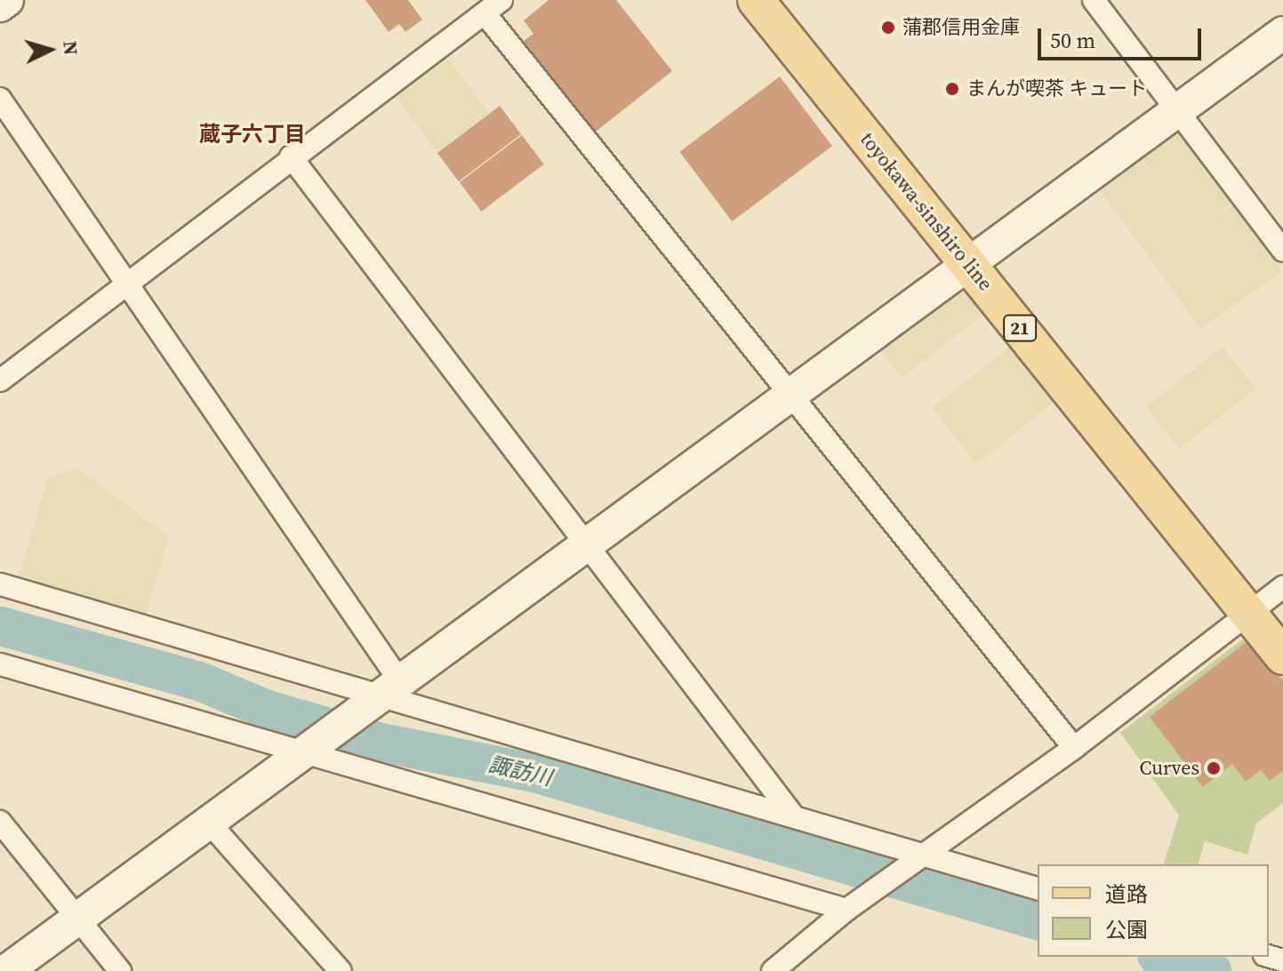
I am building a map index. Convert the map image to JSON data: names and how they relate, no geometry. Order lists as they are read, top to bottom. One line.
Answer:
{"streets":{"main road":["toyokawa-sinshiro line","21"]},"districts":["蔵子六丁目"],"water":["諏訪川"],"places":["蒲郡信用金庫","まんが喫茶 キュート","Curves"],"legend":["道路","公園"],"scale_bar":"50 m","north":"right"}
